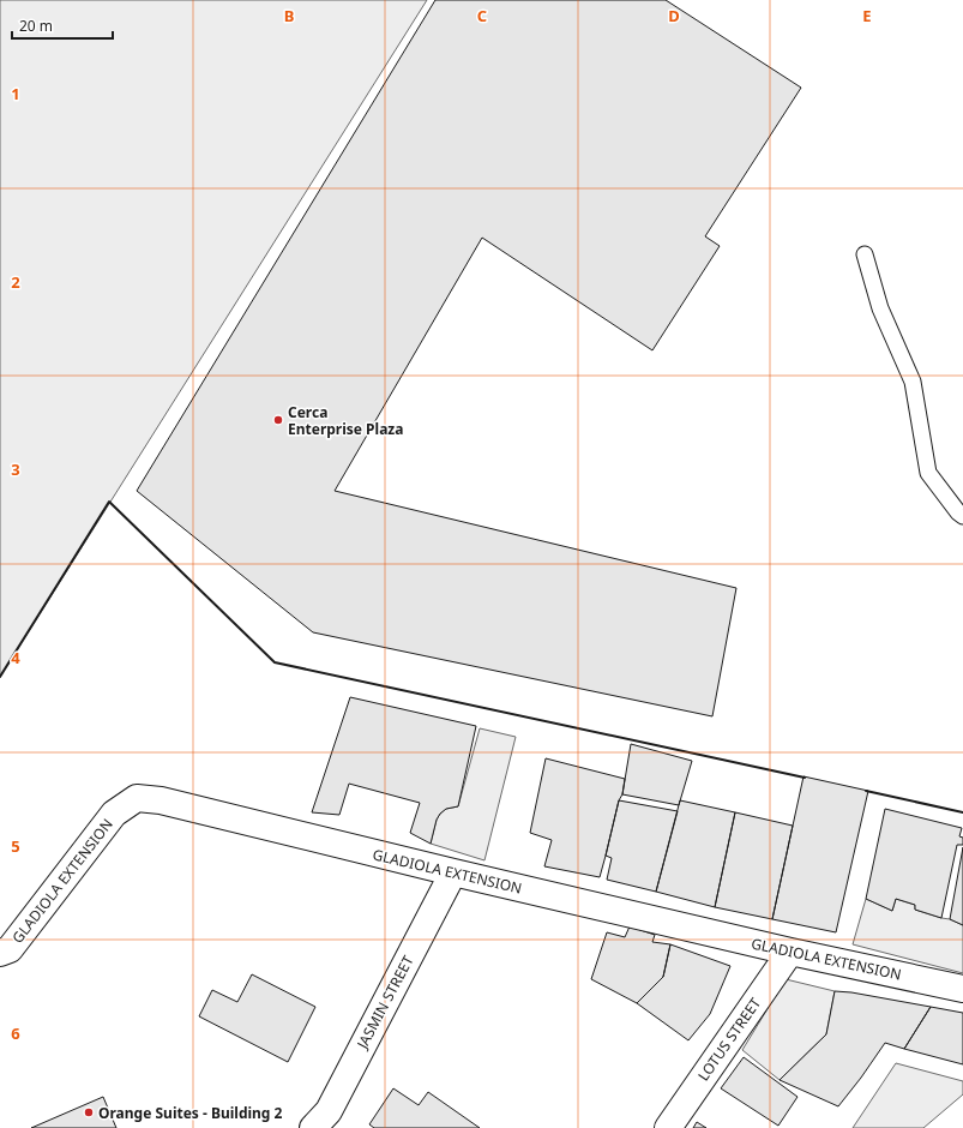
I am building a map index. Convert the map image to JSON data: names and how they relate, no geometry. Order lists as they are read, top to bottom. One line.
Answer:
{"streets":{"street":["GLADIOLA EXTENSION","JASMIN STREET","LOTUS STREET"]},"crossings":[["GLADIOLA EXTENSION","JASMIN STREET"],["GLADIOLA EXTENSION","LOTUS STREET"]],"places":["Cerca Enterprise Plaza","Orange Suites - Building 2"],"scale_bar":"20 m","grid":{"columns":["B","C","D","E"],"rows":["1","2","3","4","5","6"]}}
